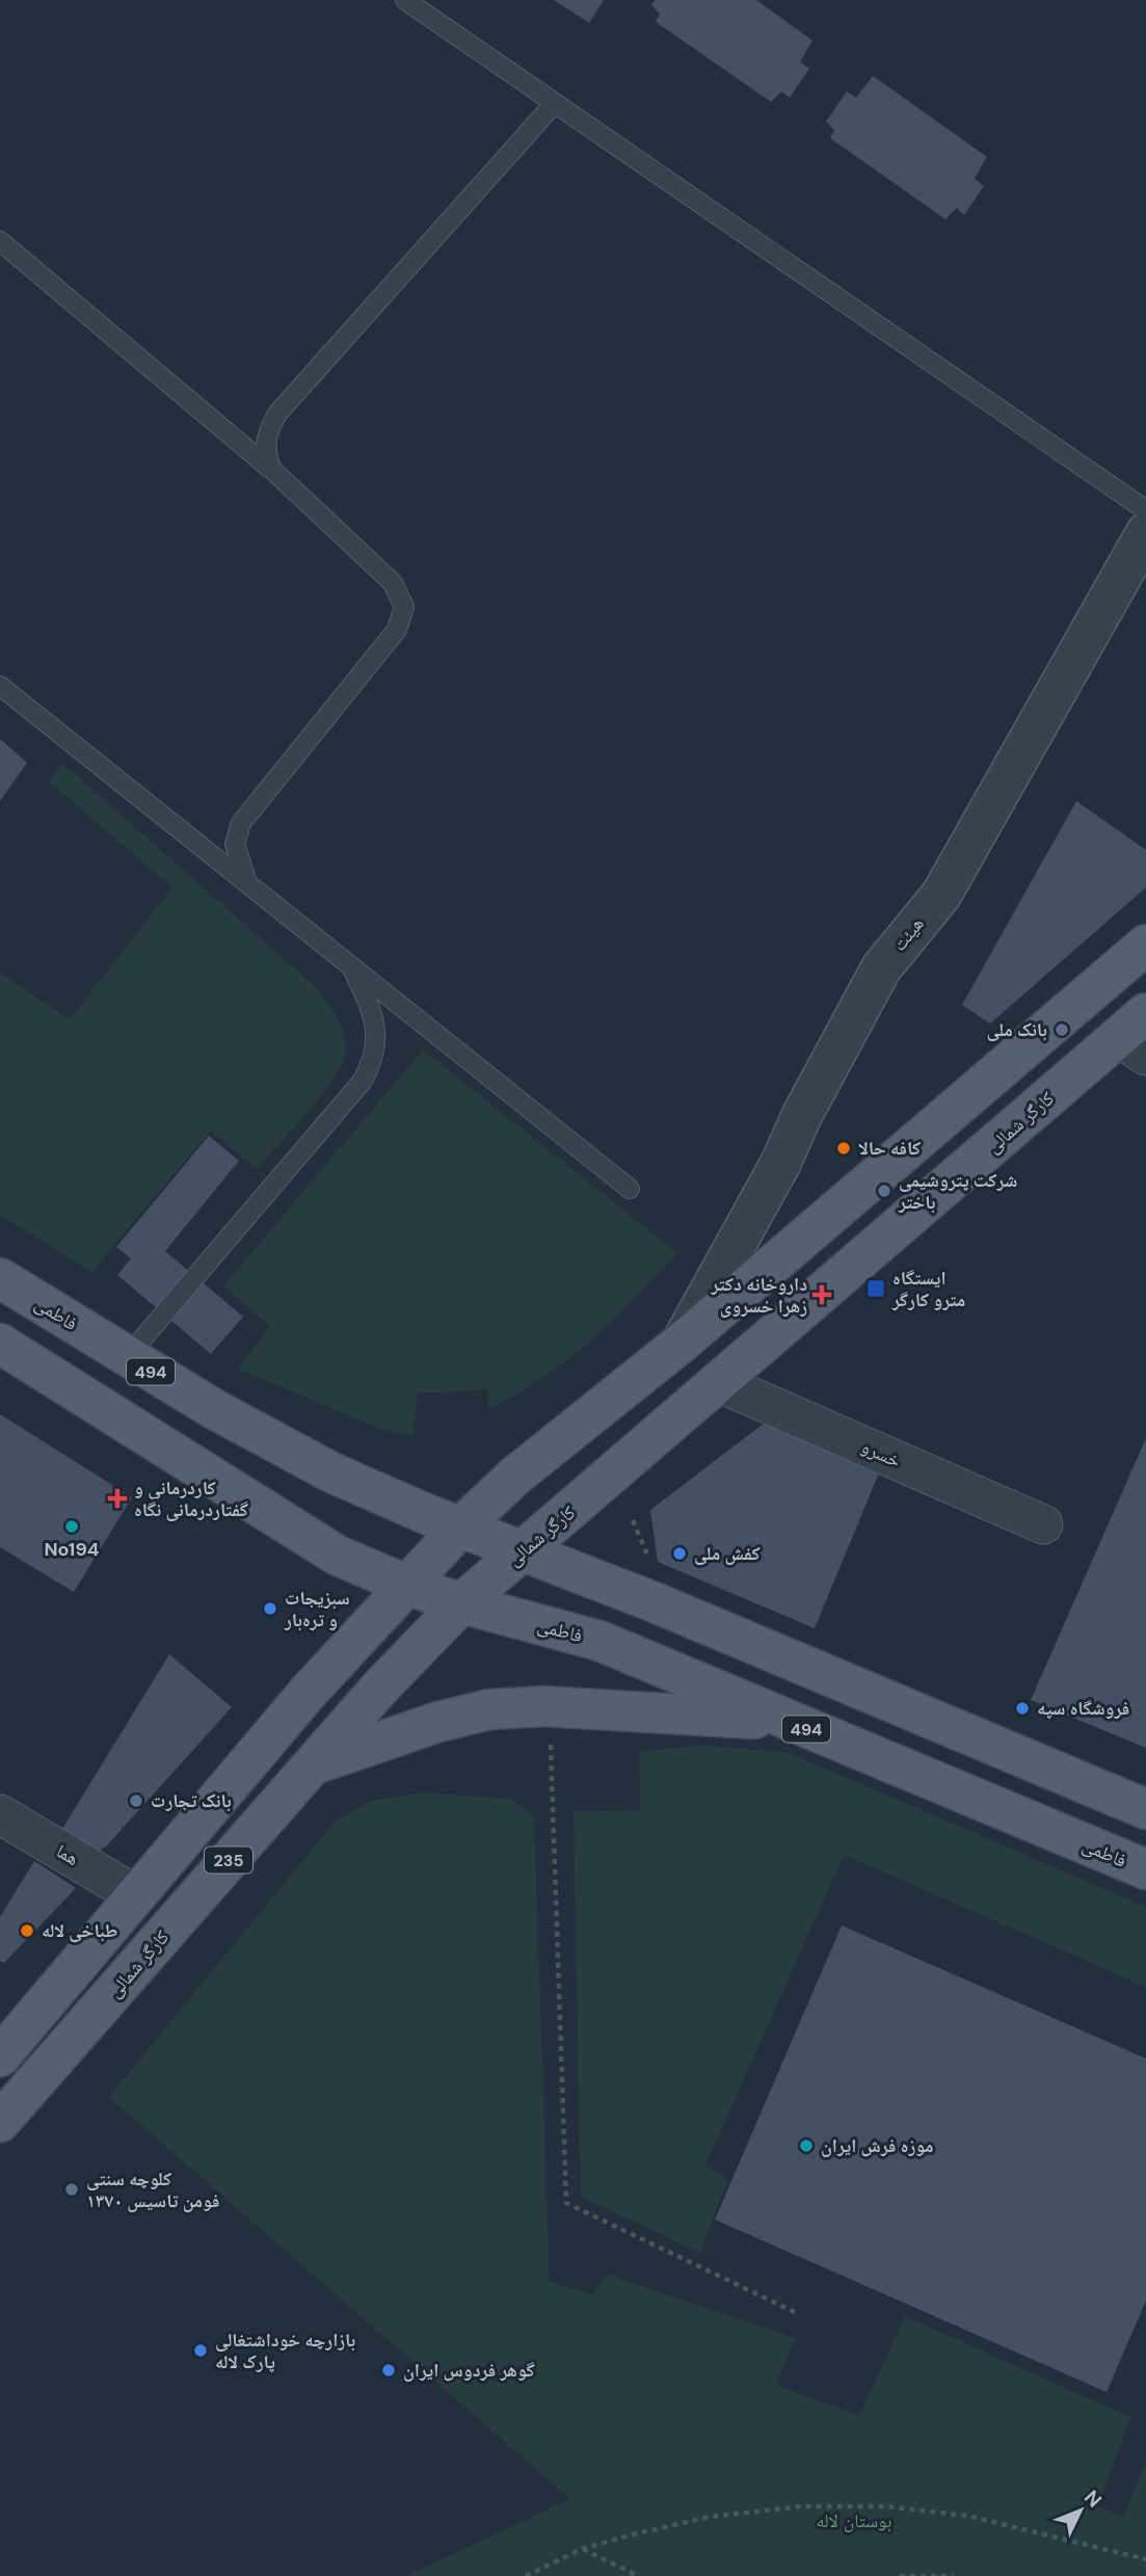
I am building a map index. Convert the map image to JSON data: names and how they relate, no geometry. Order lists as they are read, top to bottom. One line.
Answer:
{"streets":{"main road":["کارگر شمالی","فاطمی","494","235"],"street":["هیئت","خسرو","هما"]},"crossings":[["کارگر شمالی","فاطمی"],["کارگر شمالی","خسرو"]],"parks":["بوستان لاله"],"places":{"other":["بانک ملی","کافه حالا","شرکت پتروشیمی باختر","No194","کفش ملی","سبزیجات و تره‌بار","فروشگاه سپه","بانک تجارت","طباخی لاله","موزه فرش ایران","کلوچه سنتی فومن تاسیس ۱۳۷۰","بازارچه خوداشتغالی پارک لاله","گوهر فردوس ایران"],"transit":["ایستگاه مترو کارگر"],"health":["داروخانه دکتر زهرا خسروی","کاردرمانی و گفتاردرمانی نگاه"]},"north":"top right"}
